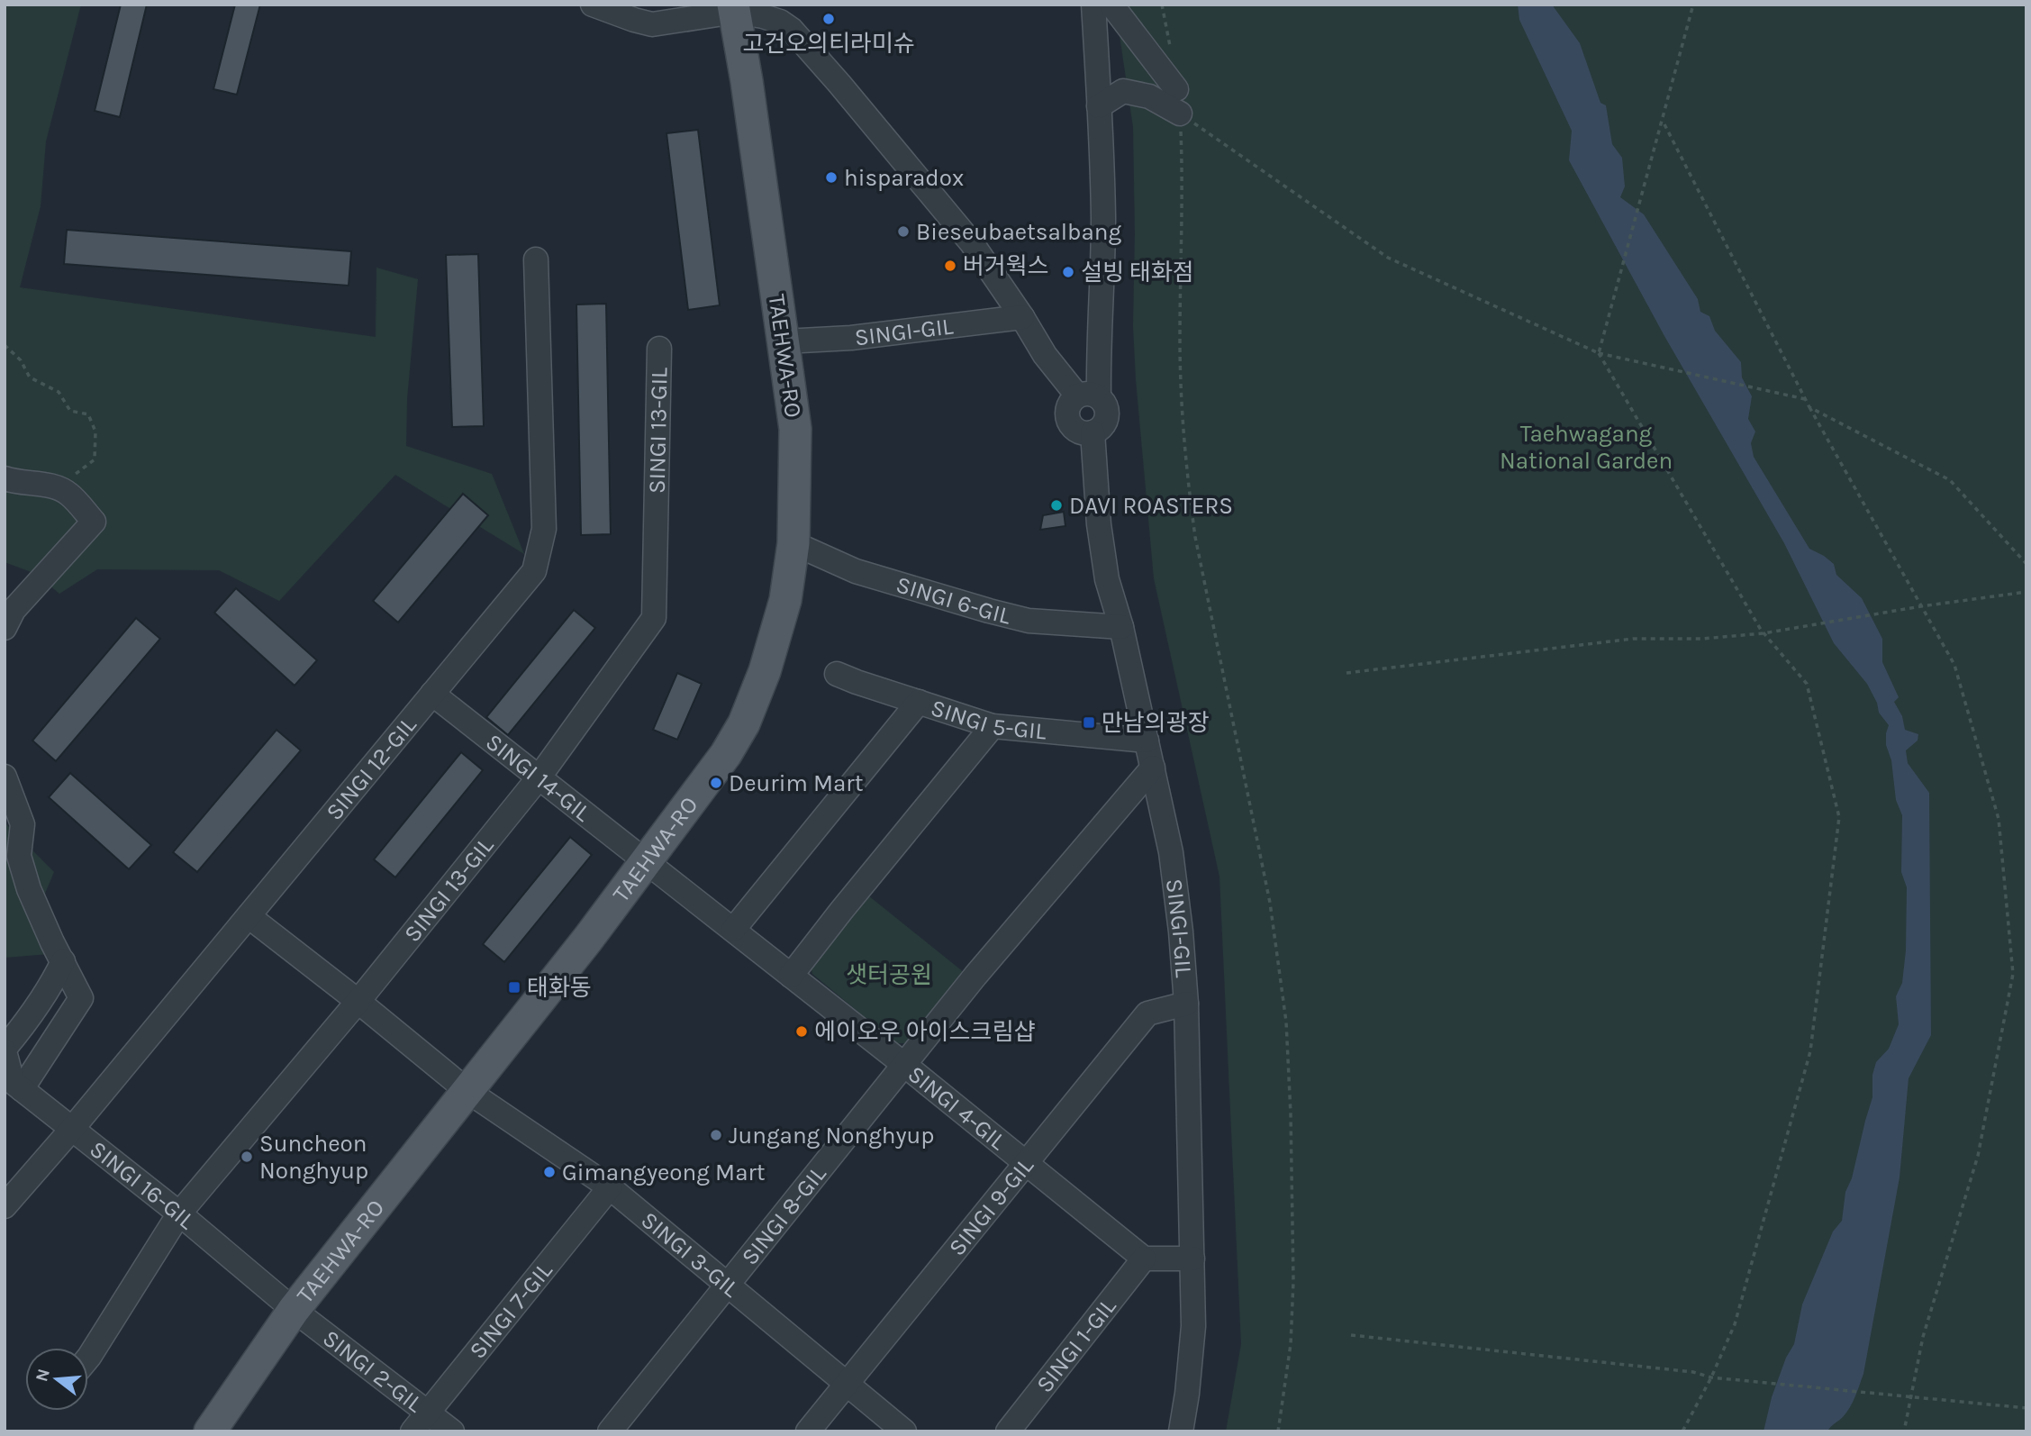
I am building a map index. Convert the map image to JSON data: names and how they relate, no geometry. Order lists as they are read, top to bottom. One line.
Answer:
{"streets":{"main road":["TAEHWA-RO"],"street":["SINGI-GIL","SINGI 13-GIL","SINGI 6-GIL","SINGI 5-GIL","SINGI 12-GIL","SINGI 14-GIL","SINGI 4-GIL","SINGI 16-GIL","SINGI 9-GIL","SINGI 8-GIL","SINGI 3-GIL","SINGI 7-GIL","SINGI 1-GIL","SINGI 2-GIL"]},"crossings":[["SINGI-GIL","TAEHWA-RO"],["SINGI-GIL","SINGI 6-GIL"],["SINGI-GIL","SINGI 5-GIL"],["SINGI-GIL","SINGI 9-GIL"],["SINGI-GIL","SINGI 8-GIL"],["TAEHWA-RO","SINGI 6-GIL"],["TAEHWA-RO","SINGI 14-GIL"],["TAEHWA-RO","SINGI 4-GIL"],["TAEHWA-RO","SINGI 16-GIL"],["TAEHWA-RO","SINGI 3-GIL"],["TAEHWA-RO","SINGI 2-GIL"],["SINGI 13-GIL","SINGI 14-GIL"],["SINGI 13-GIL","SINGI 16-GIL"],["SINGI 13-GIL","SINGI 3-GIL"],["SINGI 12-GIL","SINGI 14-GIL"],["SINGI 12-GIL","SINGI 16-GIL"],["SINGI 12-GIL","SINGI 3-GIL"],["SINGI 14-GIL","SINGI 4-GIL"],["SINGI 4-GIL","SINGI 9-GIL"],["SINGI 4-GIL","SINGI 8-GIL"],["SINGI 4-GIL","SINGI 1-GIL"],["SINGI 16-GIL","SINGI 2-GIL"],["SINGI 9-GIL","SINGI 3-GIL"],["SINGI 8-GIL","SINGI 3-GIL"],["SINGI 3-GIL","SINGI 7-GIL"],["SINGI 7-GIL","SINGI 2-GIL"]],"parks":["Taehwagang National Garden","샛터공원"],"places":{"other":["고건오의티라미슈","hisparadox","Bieseubaetsalbang","버거웍스","설빙 태화점","DAVI ROASTERS","Deurim Mart","에이오우 아이스크림샵","Jungang Nonghyup","Suncheon Nonghyup","Gimangyeong Mart"],"transit":["만남의광장","태화동"]},"north":"left"}
